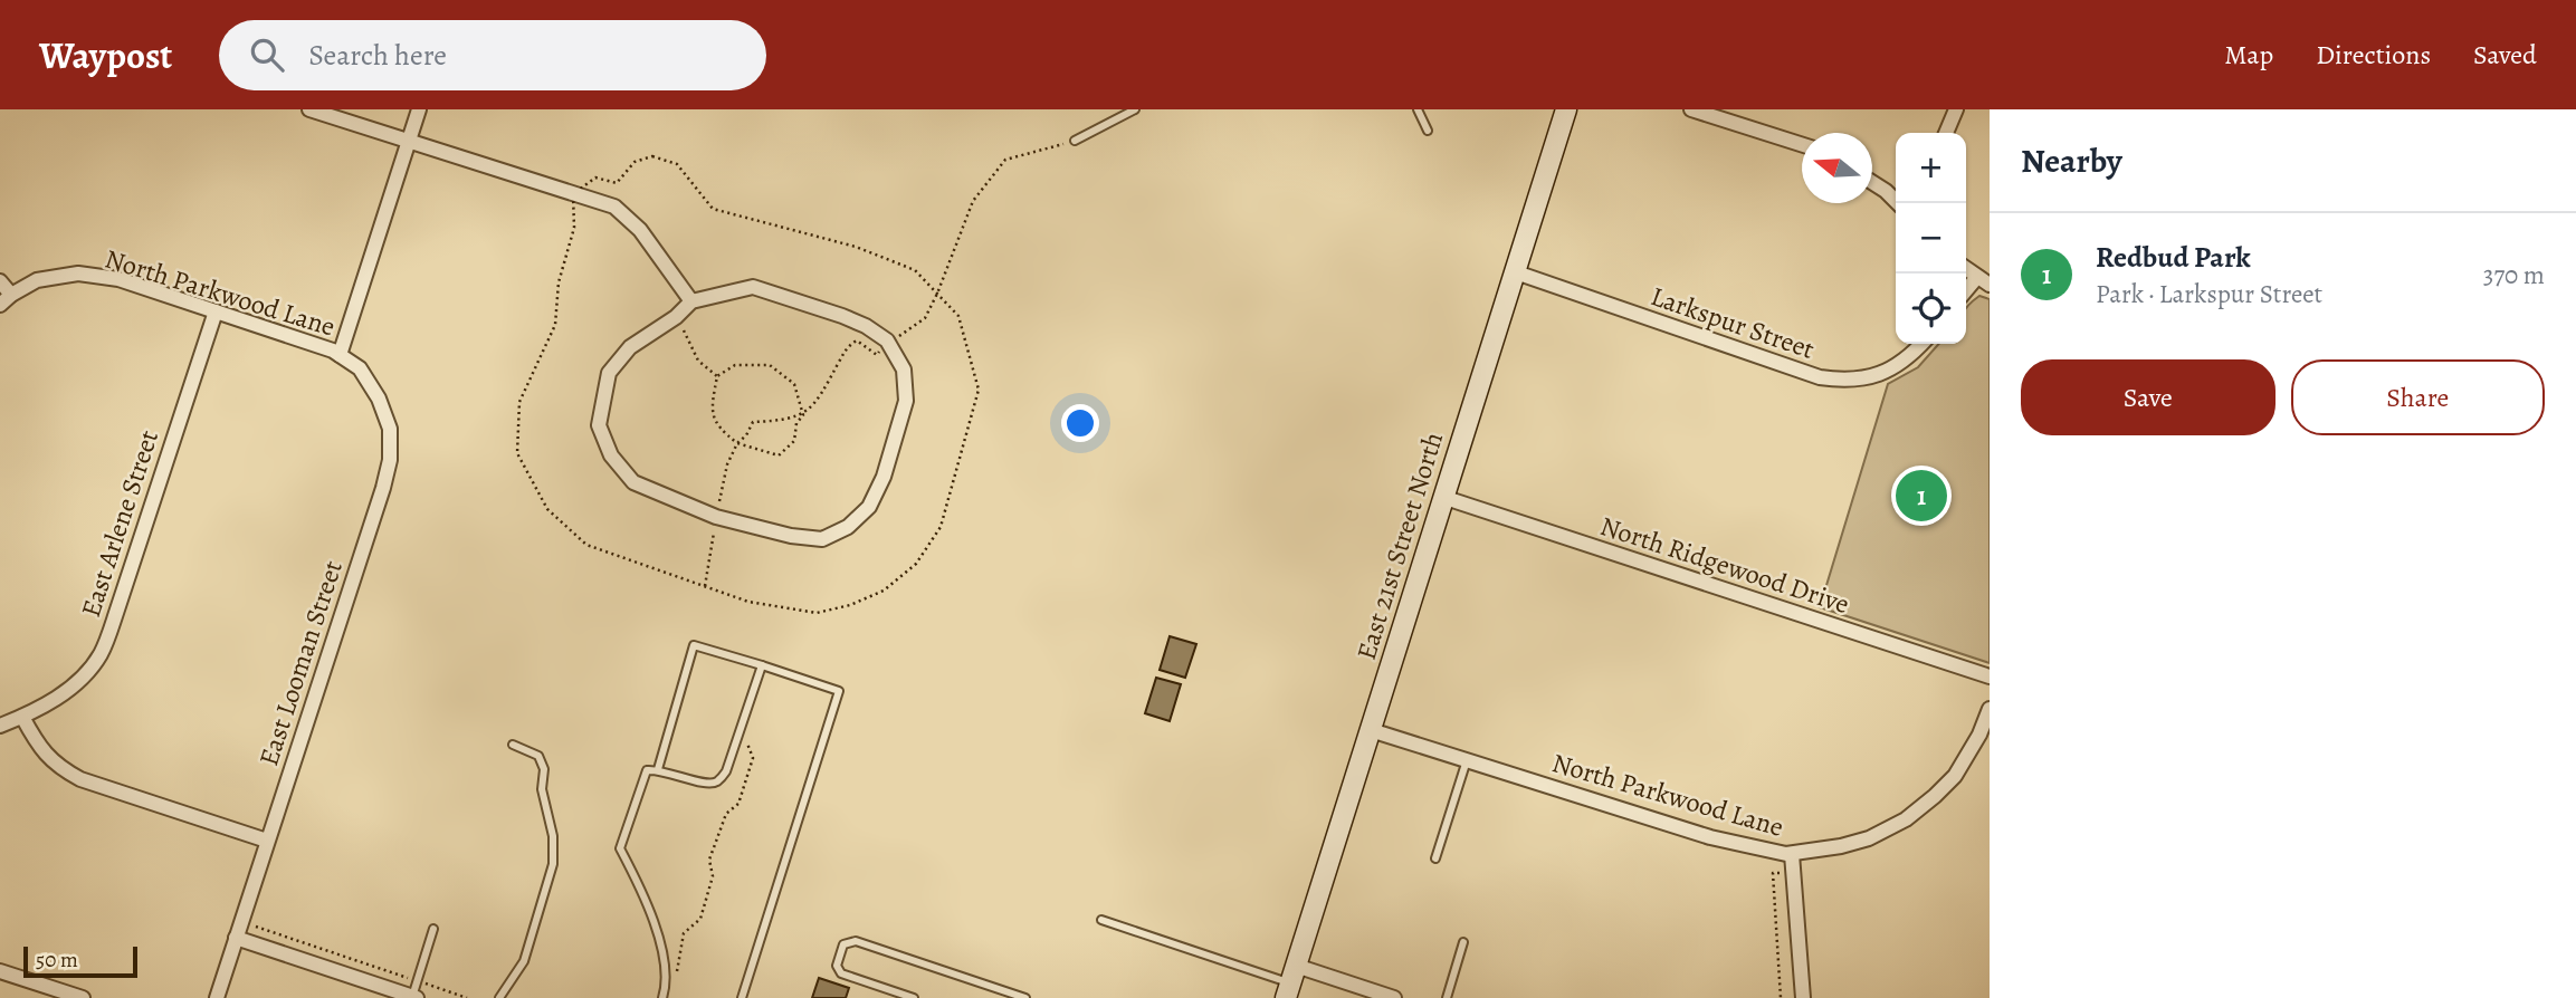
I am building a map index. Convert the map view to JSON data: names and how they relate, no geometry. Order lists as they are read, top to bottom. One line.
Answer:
{"streets":{"main road":["East 21st Street North"],"street":["North Parkwood Lane","Larkspur Street","East Arlene Street","North Ridgewood Drive","East Looman Street"]},"crossings":[["North Parkwood Lane","East Arlene Street"],["North Parkwood Lane","East 21st Street North"],["North Parkwood Lane","East Looman Street"],["Larkspur Street","East 21st Street North"],["East 21st Street North","North Ridgewood Drive"]],"scale_bar":"50 m","north":"left","page":{"header":"Waypost","search":"Search here","nav":["Map","Directions","Saved"],"heading":"Nearby","map_buttons":["+","−"],"list":[{"mark":"1","name":"Redbud Park","note":"Park · Larkspur Street","value":"370 m"}],"buttons":["Save","Share"],"pins":"1","scale":"50 m"}}
